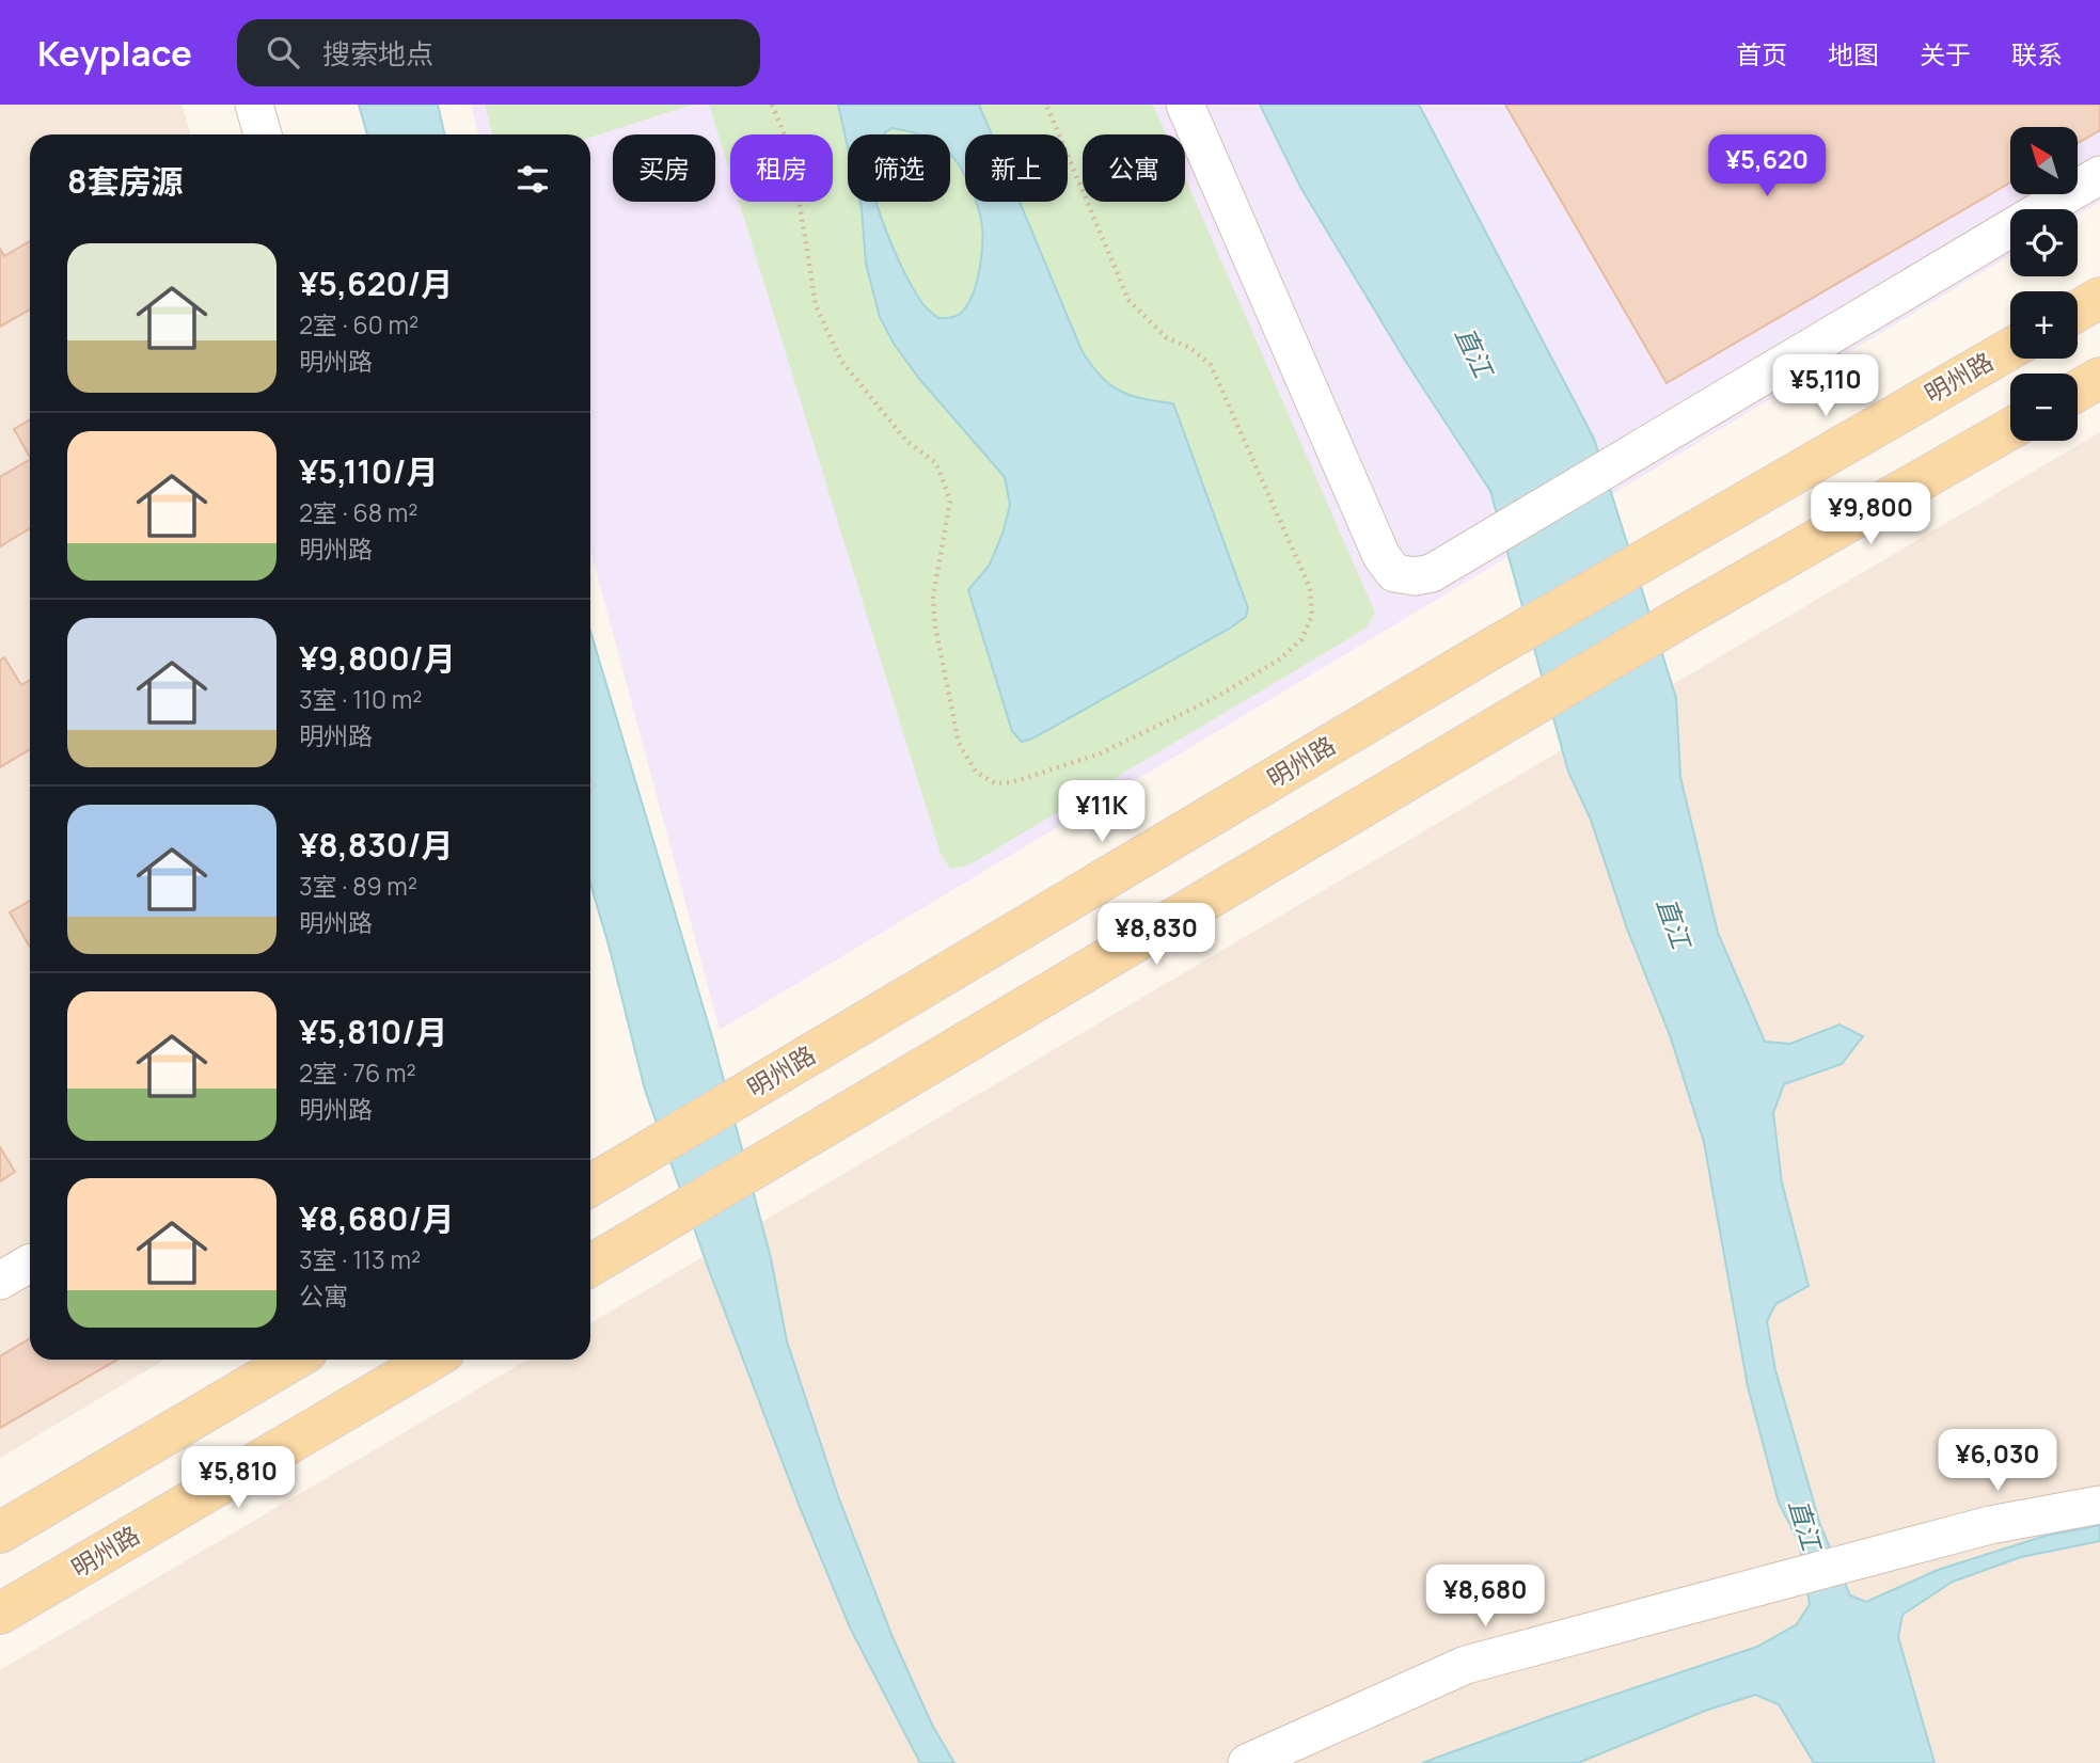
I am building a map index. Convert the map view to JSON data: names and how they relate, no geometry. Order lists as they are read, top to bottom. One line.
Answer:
{"streets":{"main road":["明州路"]},"water":["直江"],"north":"top left","page":{"header":"Keyplace","search":"搜索地点","nav":["首页","地图","关于","联系"],"map_buttons":["+","−"],"price":["¥5,620","¥5,110","¥9,800","¥11K","¥8,830","¥6,030","¥5,810","¥8,680"],"chip":["买房","租房","筛选","新上","公寓"],"heading":"8套房源","list":[{"name":"¥5,620/月","note":"2室 · 60 m² · 明州路"},{"name":"¥5,110/月","note":"2室 · 68 m² · 明州路"},{"name":"¥9,800/月","note":"3室 · 110 m² · 明州路"},{"name":"¥8,830/月","note":"3室 · 89 m² · 明州路"},{"name":"¥5,810/月","note":"2室 · 76 m² · 明州路"},{"name":"¥8,680/月","note":"3室 · 113 m² · 公寓"}]}}
